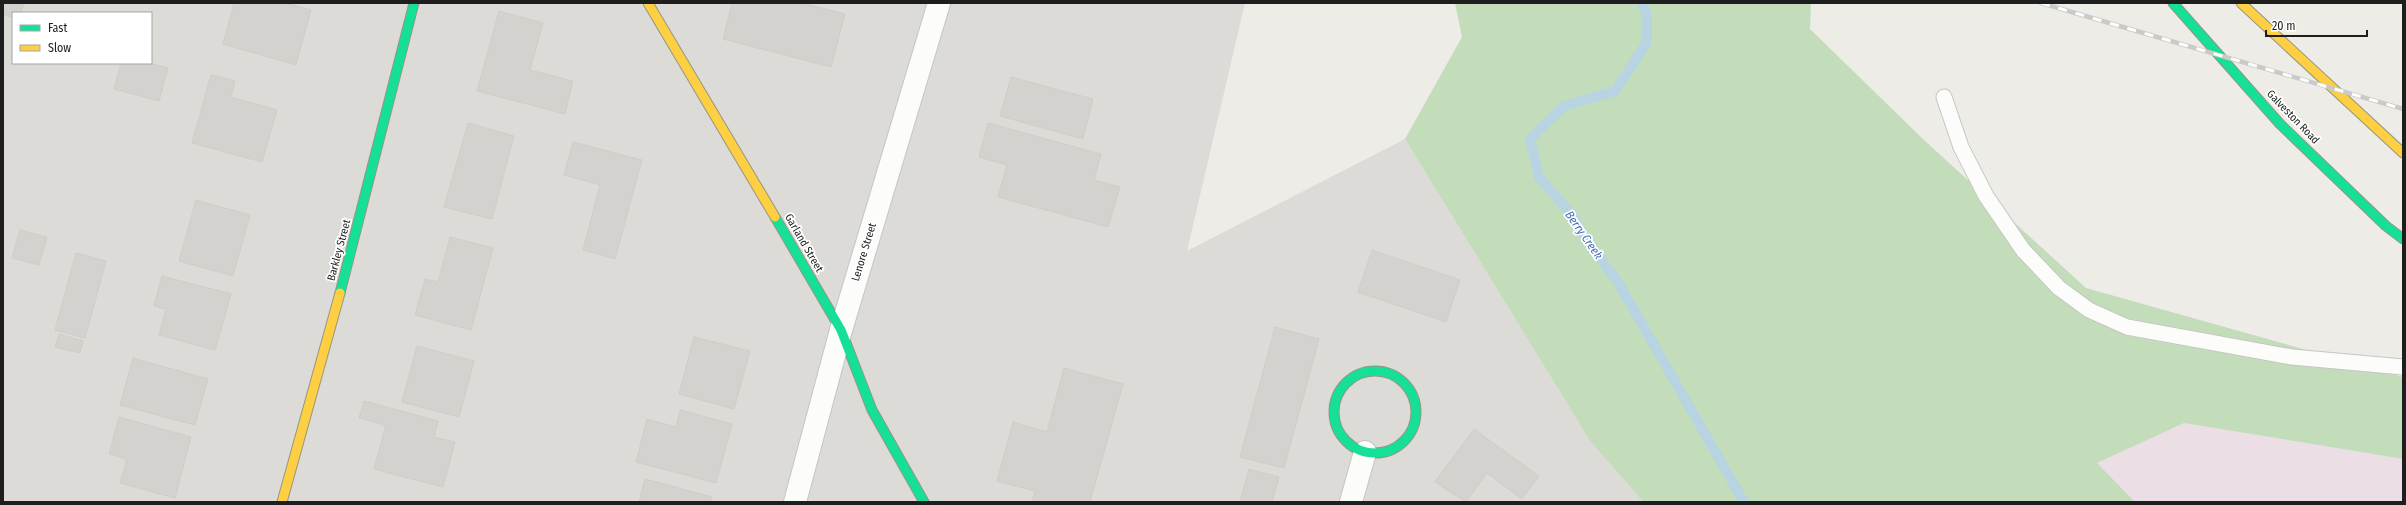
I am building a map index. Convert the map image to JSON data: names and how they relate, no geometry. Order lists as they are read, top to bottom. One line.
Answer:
{"streets":{"street":["Galveston Road","Garland Street","Barkley Street","Lenore Street"]},"crossings":[["Garland Street","Lenore Street"]],"water":["Berry Creek"],"legend":["Fast","Slow"],"scale_bar":"20 m"}
